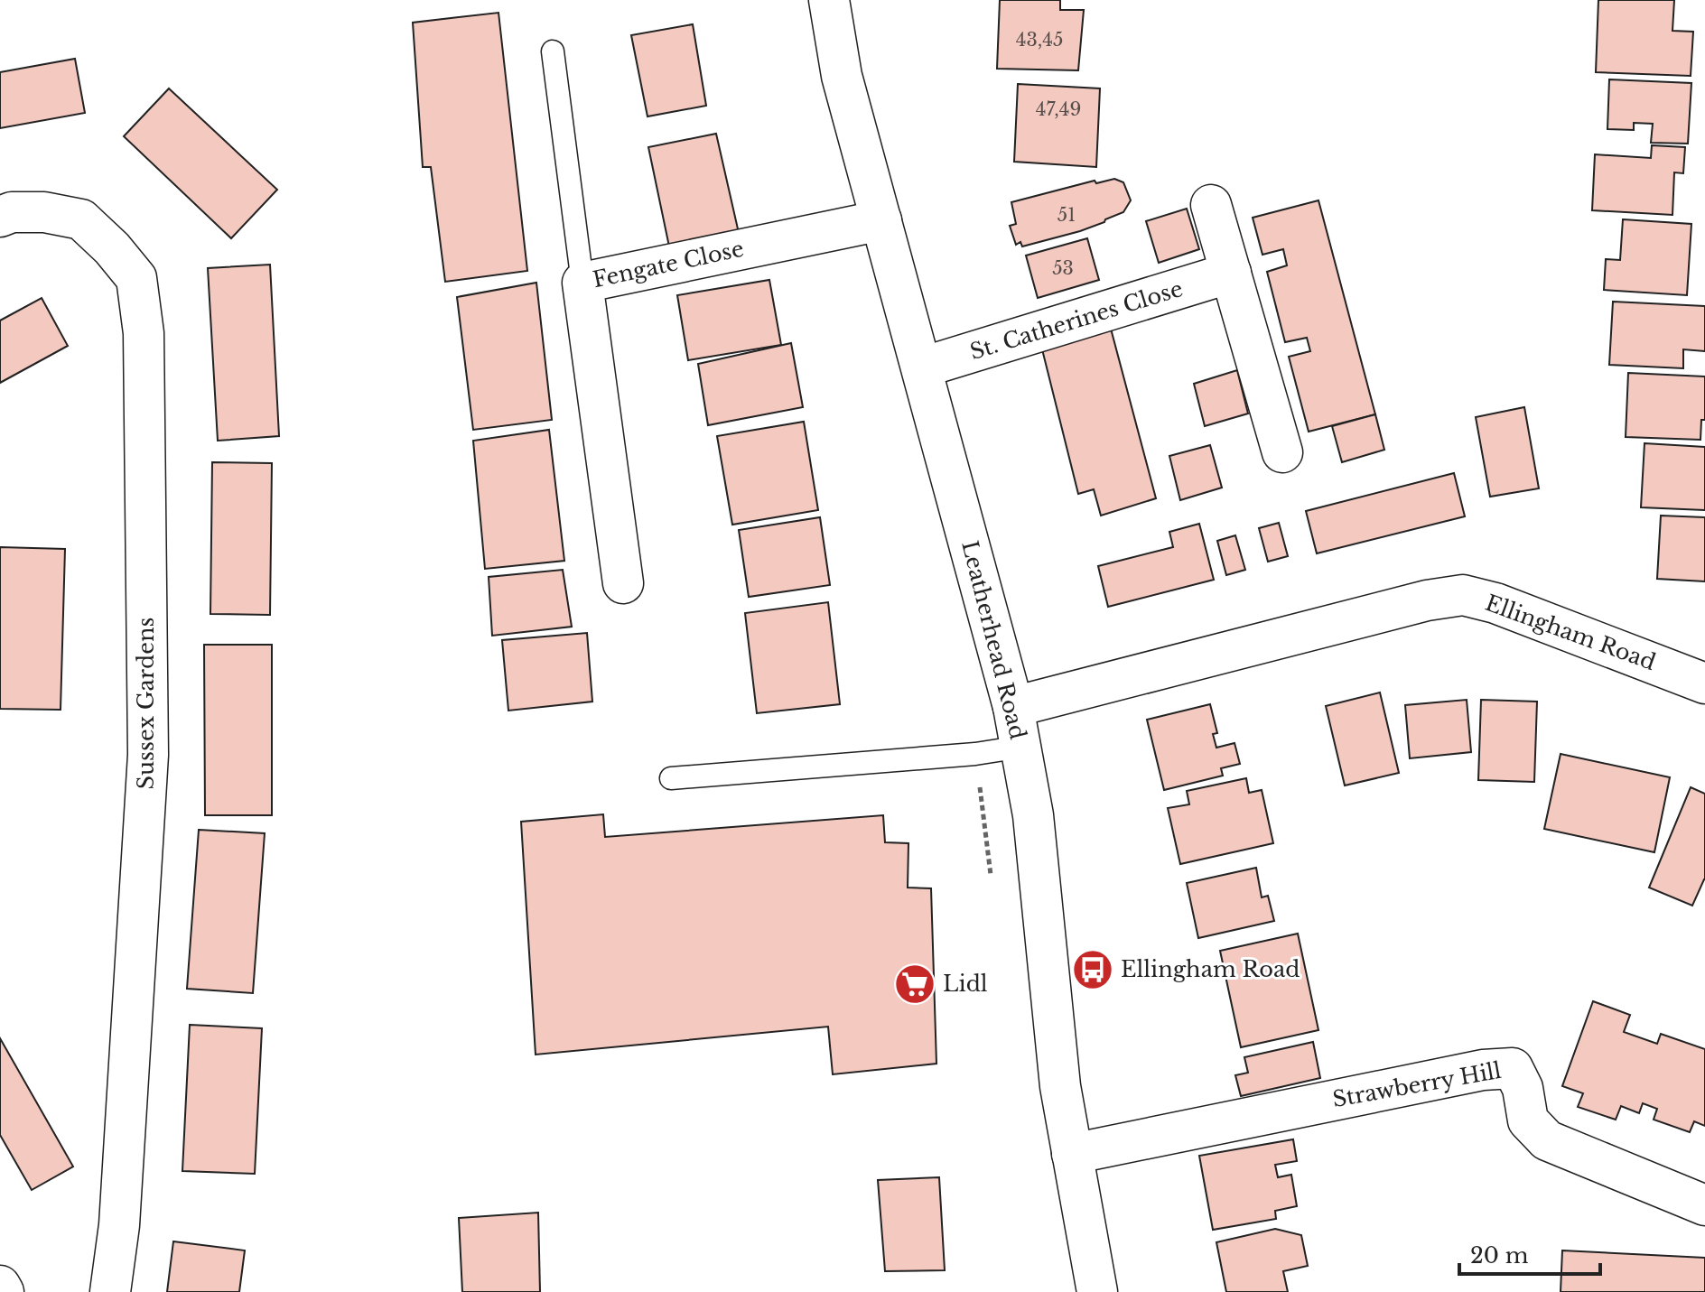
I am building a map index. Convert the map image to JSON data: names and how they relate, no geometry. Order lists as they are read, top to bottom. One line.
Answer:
{"streets":{"main road":["Fengate Close","St. Catherines Close","Ellingham Road","Leatherhead Road","Sussex Gardens","Strawberry Hill"]},"crossings":[["Fengate Close","Leatherhead Road"],["St. Catherines Close","Leatherhead Road"],["Ellingham Road","Leatherhead Road"],["Leatherhead Road","Strawberry Hill"]],"places":{"bus stop":["Ellingham Road"],"supermarket":["Lidl"]},"house_numbers":["43,45","47,49","51","53"],"scale_bar":"20 m"}
